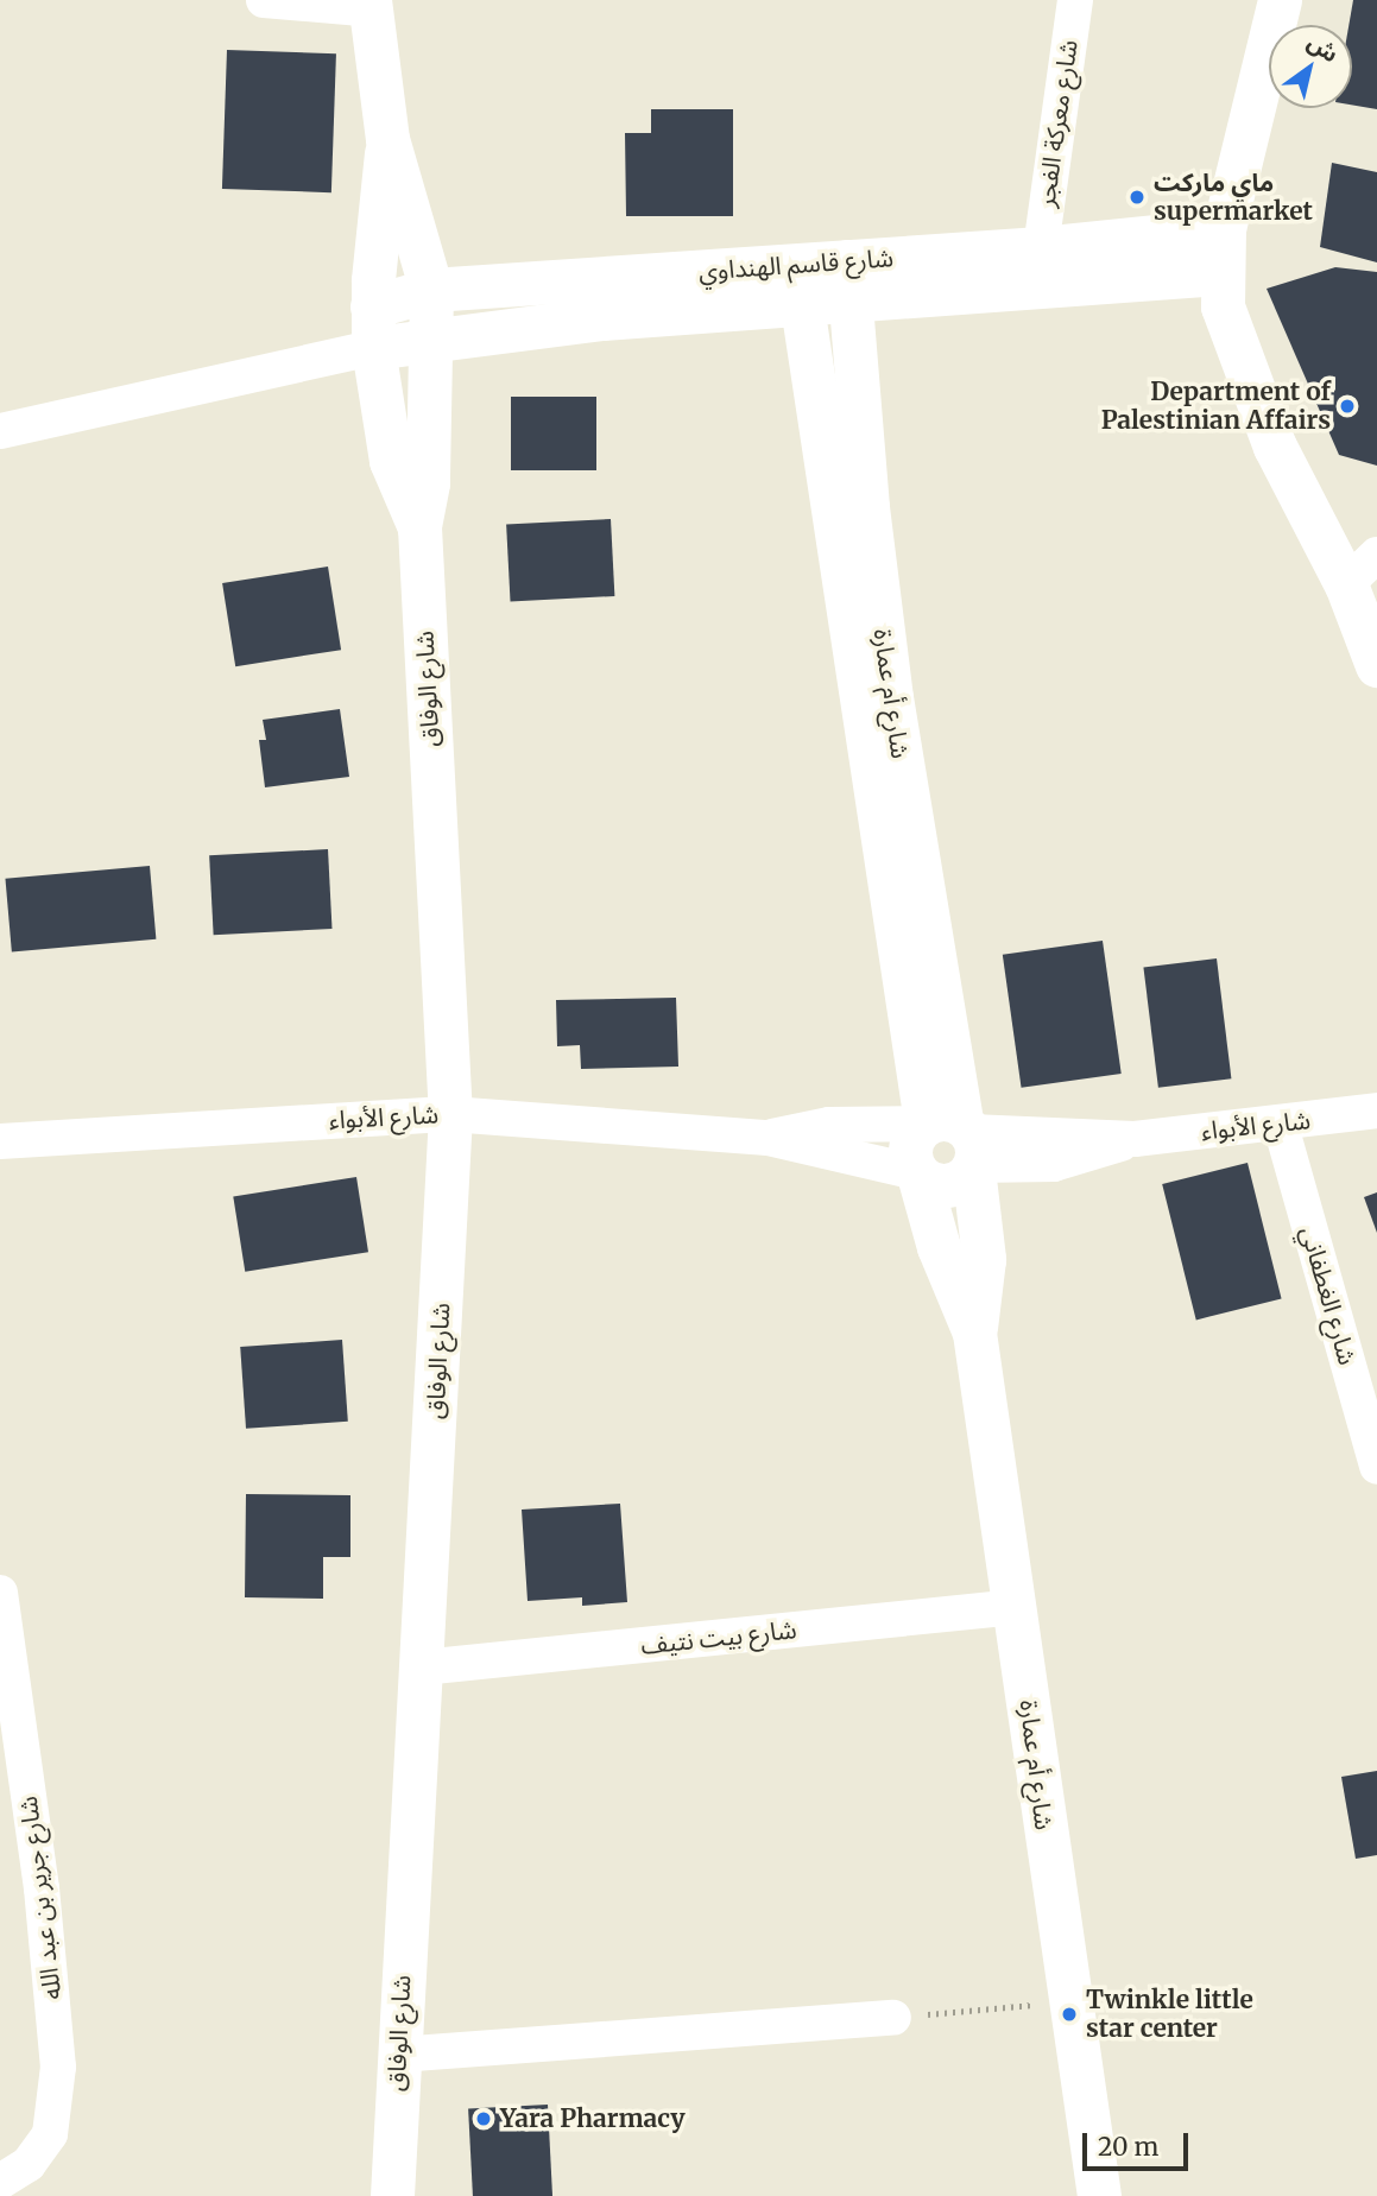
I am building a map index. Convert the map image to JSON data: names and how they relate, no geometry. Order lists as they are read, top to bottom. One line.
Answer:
{"streets":{"street":["شارع معركة الفجر","شارع قاسم الهنداوي","شارع الوفاق","شارع أم عمارة","شارع الأبواء","شارع الغطفاني","شارع بيت نتيف","شارع جرير بن عبد الله"]},"crossings":[["شارع معركة الفجر","شارع قاسم الهنداوي"],["شارع قاسم الهنداوي","شارع الوفاق"],["شارع قاسم الهنداوي","شارع أم عمارة"],["شارع الوفاق","شارع الأبواء"],["شارع الوفاق","شارع بيت نتيف"],["شارع أم عمارة","شارع الأبواء"],["شارع أم عمارة","شارع بيت نتيف"],["شارع الأبواء","شارع الغطفاني"]],"places":["ماي ماركت supermarket","Department of Palestinian Affairs","Twinkle little star center","Yara Pharmacy"],"scale_bar":"20 m","north":"top right"}
